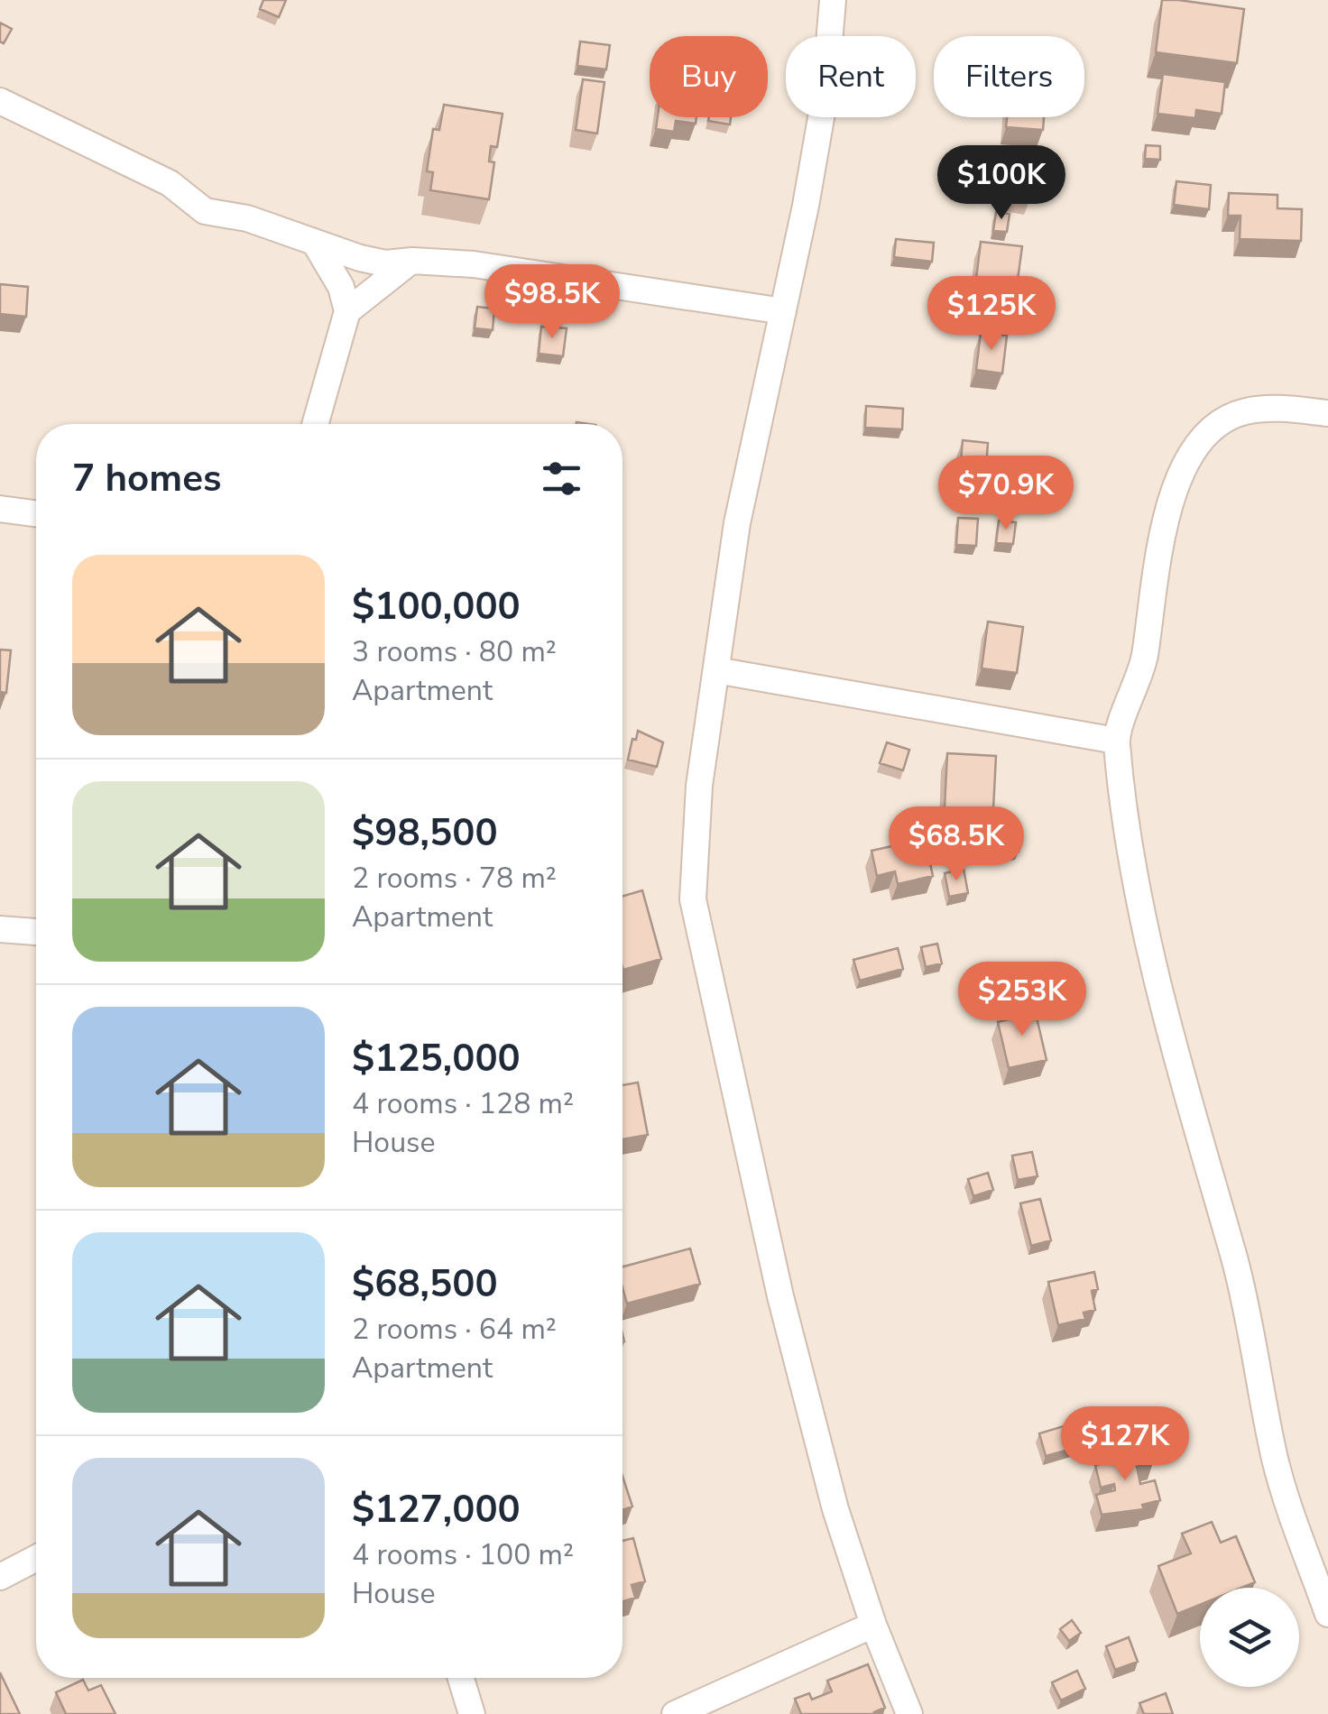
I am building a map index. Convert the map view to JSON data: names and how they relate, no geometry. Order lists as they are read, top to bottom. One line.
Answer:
{"page":{"chip":["Buy","Rent","Filters"],"price":["$100K","$98.5K","$125K","$70.9K","$68.5K","$253K","$127K"],"heading":"7 homes","list":[{"name":"$100,000","note":"3 rooms · 80 m² · Apartment"},{"name":"$98,500","note":"2 rooms · 78 m² · Apartment"},{"name":"$125,000","note":"4 rooms · 128 m² · House"},{"name":"$68,500","note":"2 rooms · 64 m² · Apartment"},{"name":"$127,000","note":"4 rooms · 100 m² · House"}]}}
